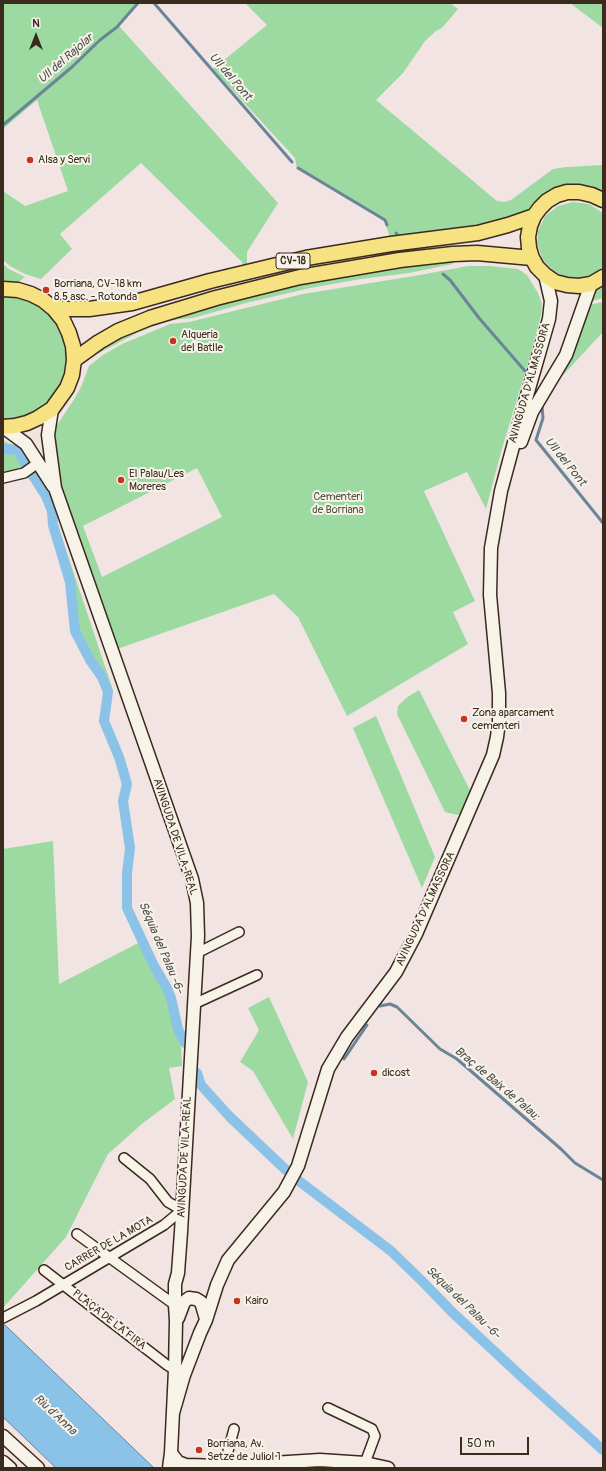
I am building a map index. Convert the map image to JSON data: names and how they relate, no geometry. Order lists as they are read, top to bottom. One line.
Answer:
{"streets":{"main road":["CV-18","AVINGUDA D'ALMASSORA","AVINGUDA DE VILA-REAL"],"street":["CARRER DE LA MOTA","PLAÇA DE LA FIRA"]},"crossings":[["AVINGUDA D'ALMASSORA","AVINGUDA DE VILA-REAL"],["AVINGUDA D'ALMASSORA","PLAÇA DE LA FIRA"],["AVINGUDA DE VILA-REAL","CARRER DE LA MOTA"],["AVINGUDA DE VILA-REAL","PLAÇA DE LA FIRA"],["CARRER DE LA MOTA","PLAÇA DE LA FIRA"]],"water":["Ull del Rajolar","Ull del Pont","Séquia del Palau -6-","Braç de Baix de Palau;","Riu d'Anna"],"parks":["Cementeri de Borriana"],"places":["Alsa y Servi","Borriana, CV-18 km 8.5 asc. - Rotonda","Alqueria del Batlle","El Palau/Les Moreres","Zona aparcament cementeri","dicost","Kairo","Borriana, Av. Setze de Juliol 1"],"scale_bar":"50 m","north":"top"}
